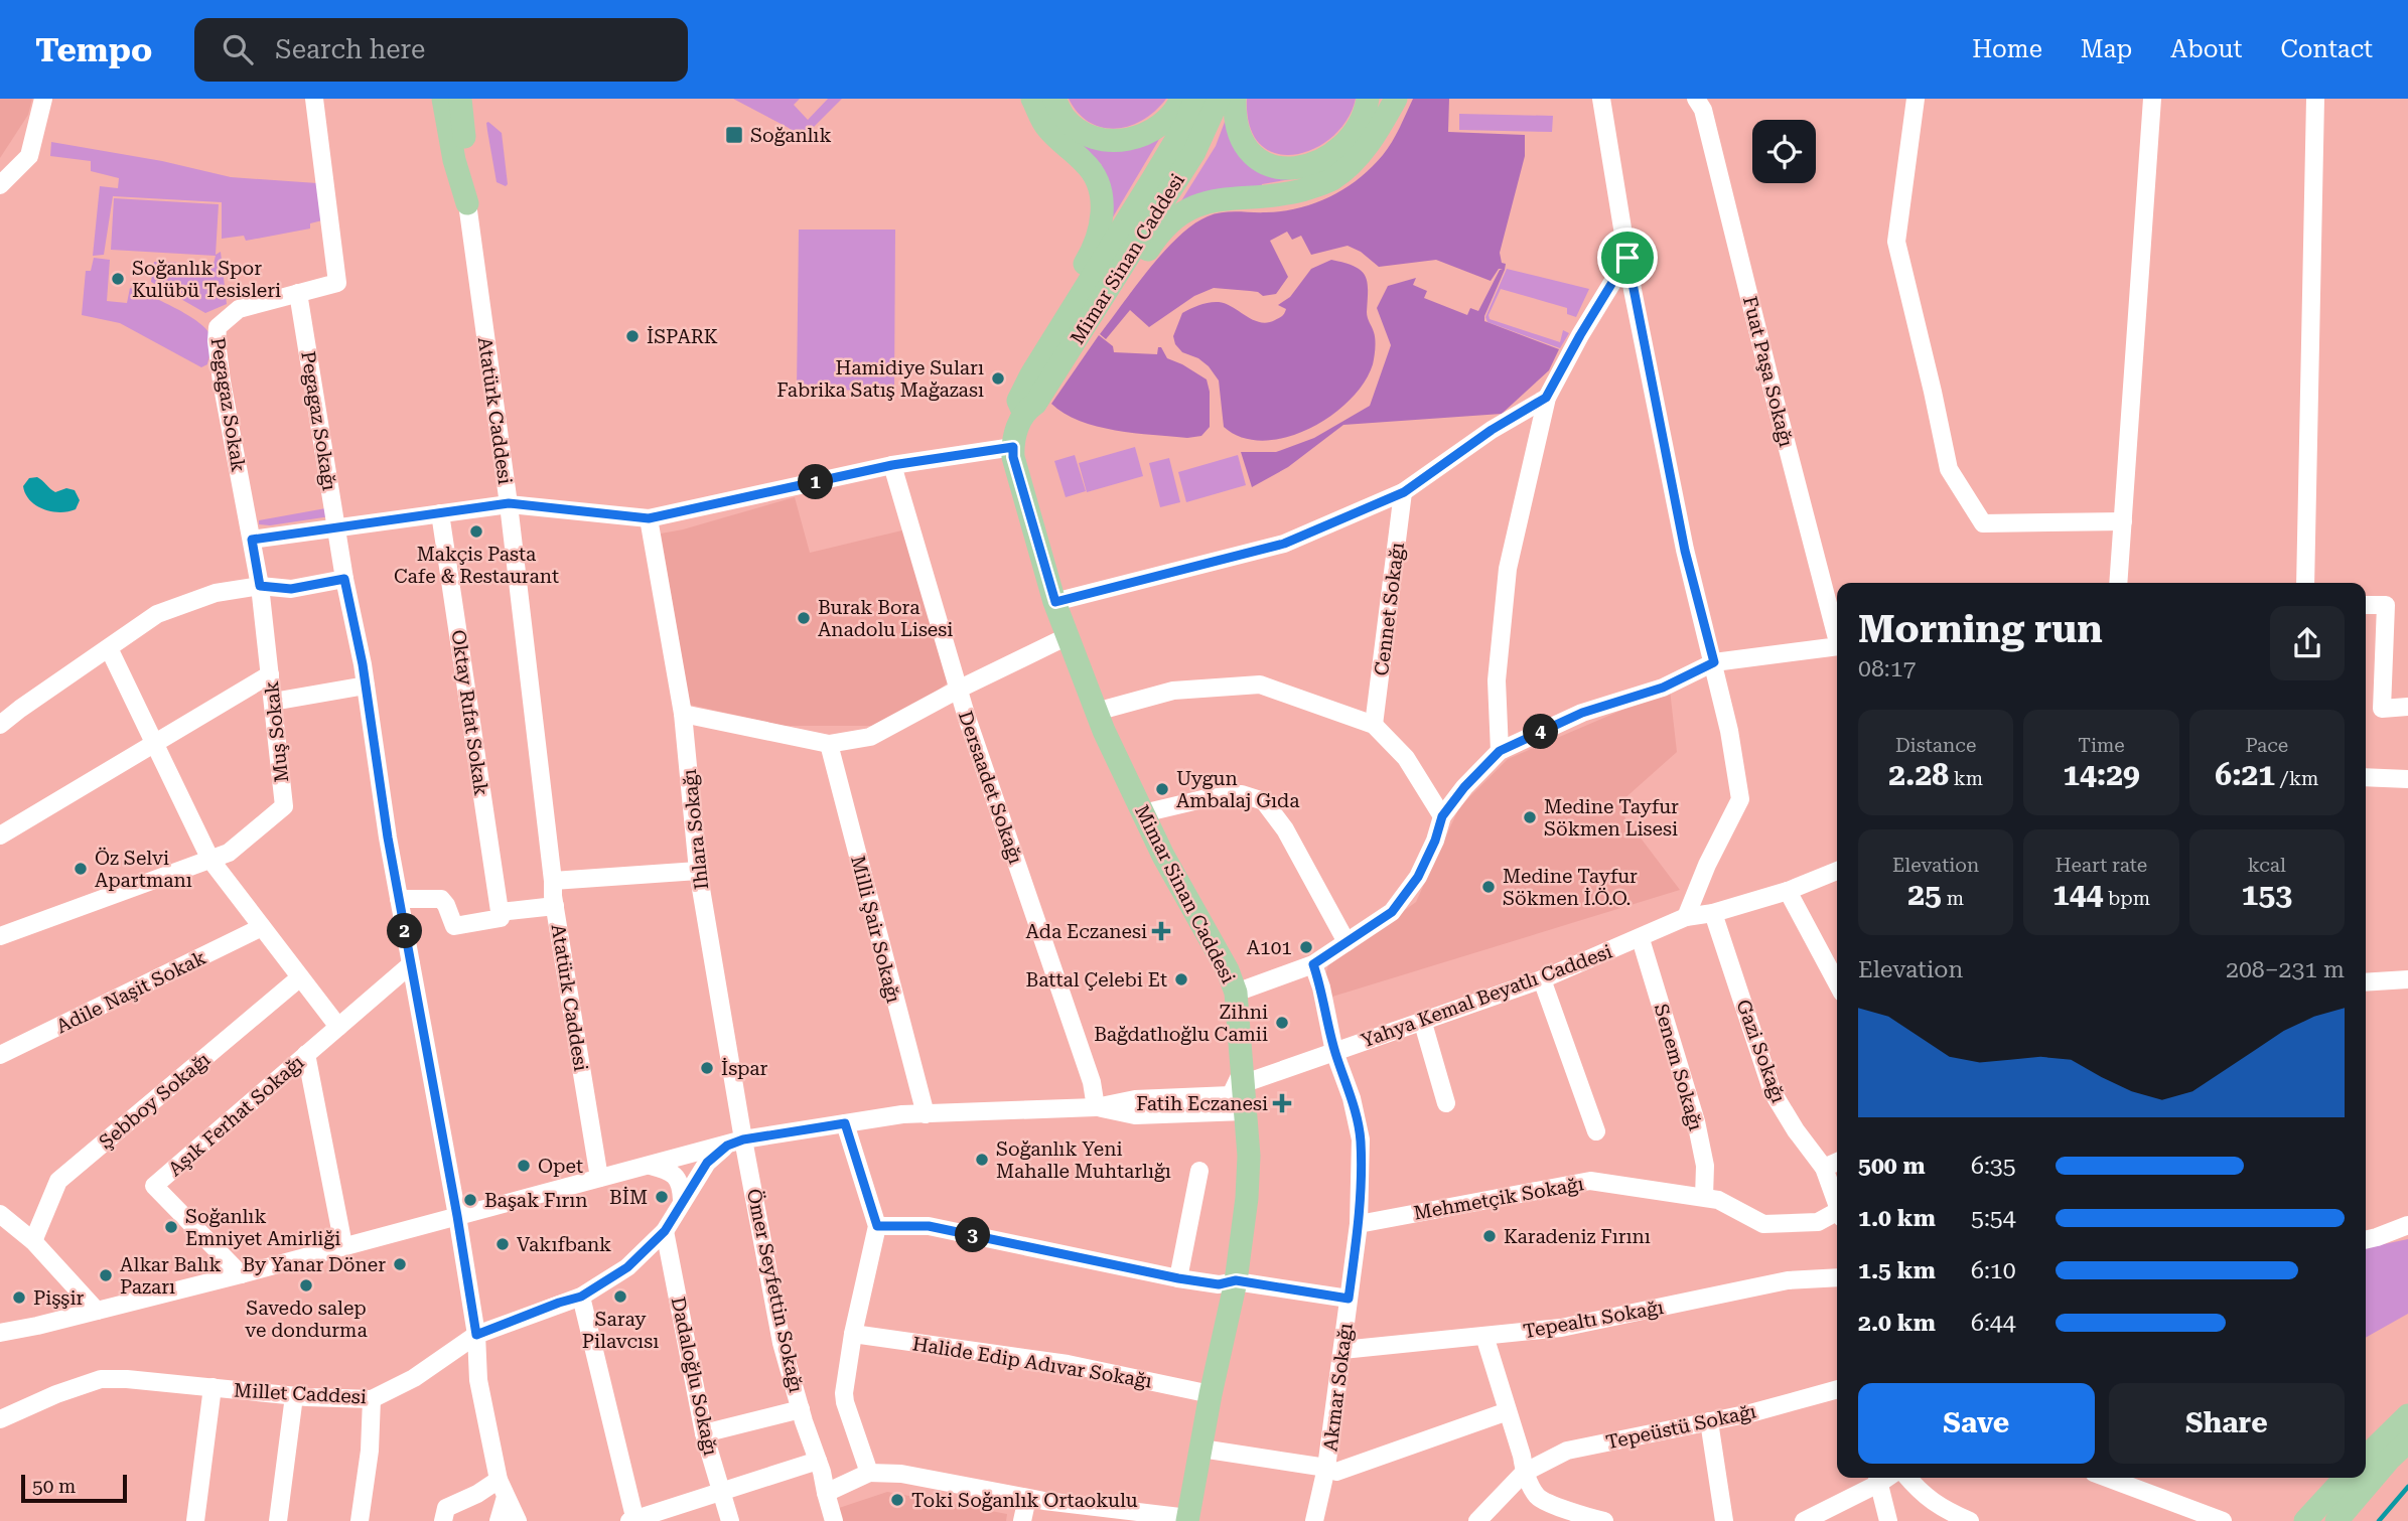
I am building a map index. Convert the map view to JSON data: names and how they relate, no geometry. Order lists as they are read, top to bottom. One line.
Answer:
{"streets":{"main road":["Mimar Sinan Caddesi"],"street":["Fuat Paşa Sokağı","Pegagaz Sokak","Atatürk Caddesi","Pegagaz Sokağı","Cennet Sokağı","Oktay Rıfat Sokak","Muş Sokak","Dersaadet Sokağı","Ihlara Sokağı","Milli Şair Sokağı","Adile Naşit Sokak","Yahya Kemal Beyatlı Caddesi","Gazi Sokağı","Senem Sokağı","Şebboy Sokağı","Aşık Ferhat Sokağı","Mehmetçik Sokağı","Ömer Seyfettin Sokağı","Tepealtı Sokağı","Halide Edip Adıvar Sokağı","Dadaloğlu Sokağı","Akmar Sokağı","Millet Caddesi","Tepeüstü Sokağı"]},"crossings":[["Mimar Sinan Caddesi","Yahya Kemal Beyatlı Caddesi"],["Mimar Sinan Caddesi","Halide Edip Adıvar Sokağı"],["Pegagaz Sokak","Pegagaz Sokağı"],["Pegagaz Sokak","Muş Sokak"],["Pegagaz Sokağı","Aşık Ferhat Sokağı"],["Pegagaz Sokağı","Millet Caddesi"],["Ihlara Sokağı","Ömer Seyfettin Sokağı"],["Ihlara Sokağı","Millet Caddesi"],["Yahya Kemal Beyatlı Caddesi","Gazi Sokağı"],["Yahya Kemal Beyatlı Caddesi","Senem Sokağı"],["Yahya Kemal Beyatlı Caddesi","Akmar Sokağı"],["Senem Sokağı","Mehmetçik Sokağı"],["Mehmetçik Sokağı","Akmar Sokağı"],["Ömer Seyfettin Sokağı","Millet Caddesi"],["Tepealtı Sokağı","Akmar Sokağı"],["Dadaloğlu Sokağı","Millet Caddesi"]],"places":{"transit":["Soğanlık"],"other":["Soğanlık Spor Kulübü Tesisleri","İSPARK","Hamidiye Suları Fabrika Satış Mağazası","Makçis Pasta Cafe & Restaurant","Burak Bora Anadolu Lisesi","Uygun Ambalaj Gıda","Medine Tayfur Sökmen Lisesi","Öz Selvi Apartmanı","Medine Tayfur Sökmen İ.Ö.O.","A101","Battal Çelebi Et","Zihni Bağdatlıoğlu Camii","İspar","Soğanlık Yeni Mahalle Muhtarlığı","Opet","BİM","Başak Fırın","Soğanlık Emniyet Amirliği","Karadeniz Fırını","Vakıfbank","By Yanar Döner","Alkar Balık Pazarı","Savedo salep ve dondurma","Saray Pilavcısı","Pişşir","Toki Soğanlık Ortaokulu"],"health":["Ada Eczanesi","Fatih Eczanesi"]},"scale_bar":"50 m","page":{"header":"Tempo","search":"Search here","nav":["Home","Map","About","Contact"],"pins":["1","4","2","3"],"heading":["Morning run","08:17"],"stats":[["Distance","2.28 km"],["Time","14:29"],["Pace","6:21 /km"],["Elevation","25 m"],["Heart rate","144 bpm"],["kcal","153"]],"chart":["Elevation","208–231 m"],"list":[{"name":"500 m","note":"6:35"},{"name":"1.0 km","note":"5:54"},{"name":"1.5 km","note":"6:10"},{"name":"2.0 km","note":"6:44"}],"buttons":["Save","Share"],"scale":"50 m"}}
